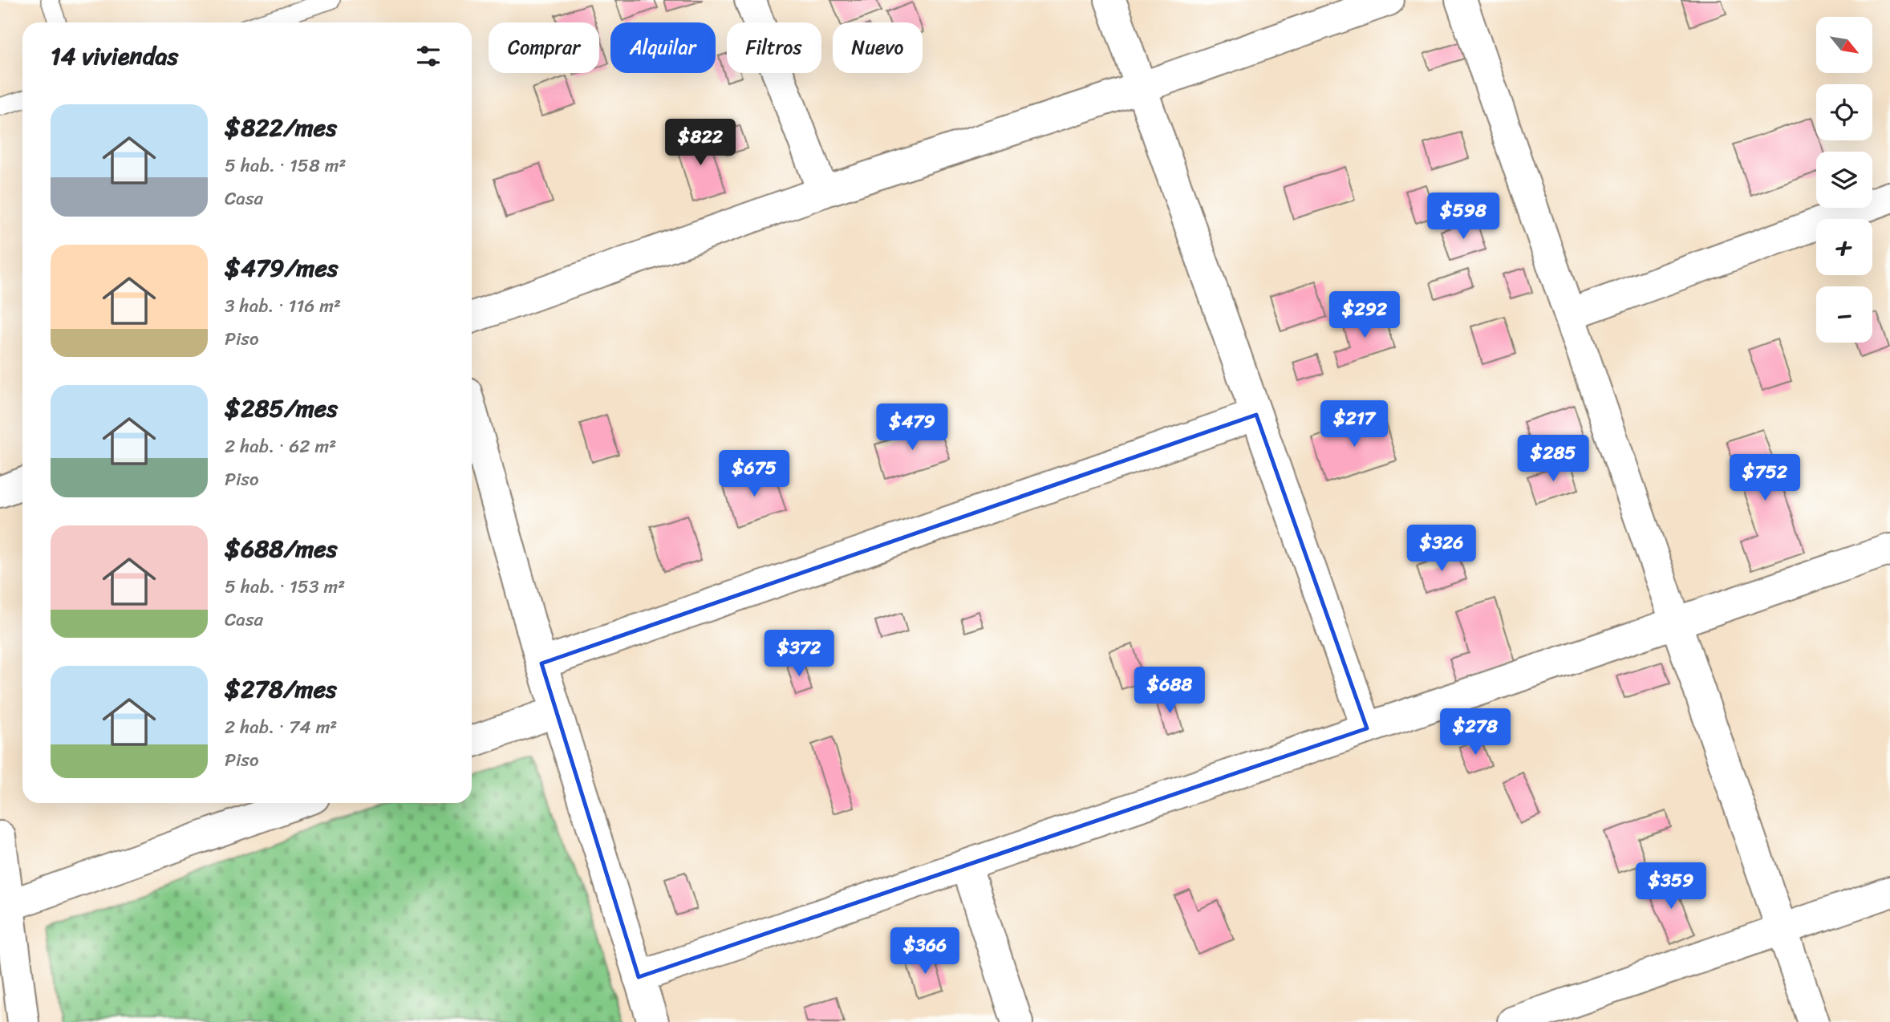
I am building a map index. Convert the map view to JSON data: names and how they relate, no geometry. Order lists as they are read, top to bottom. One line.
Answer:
{"north":"bottom right","page":{"map_buttons":["+","−"],"chip":["Comprar","Alquilar","Filtros","Nuevo"],"heading":"14 viviendas","list":[{"name":"$822/mes","note":"5 hab. · 158 m² · Casa"},{"name":"$479/mes","note":"3 hab. · 116 m² · Piso"},{"name":"$285/mes","note":"2 hab. · 62 m² · Piso"},{"name":"$688/mes","note":"5 hab. · 153 m² · Casa"},{"name":"$278/mes","note":"2 hab. · 74 m² · Piso"}],"price":["$822","$598","$292","$217","$479","$285","$675","$752","$326","$372","$688","$278","$359","$366"]}}
